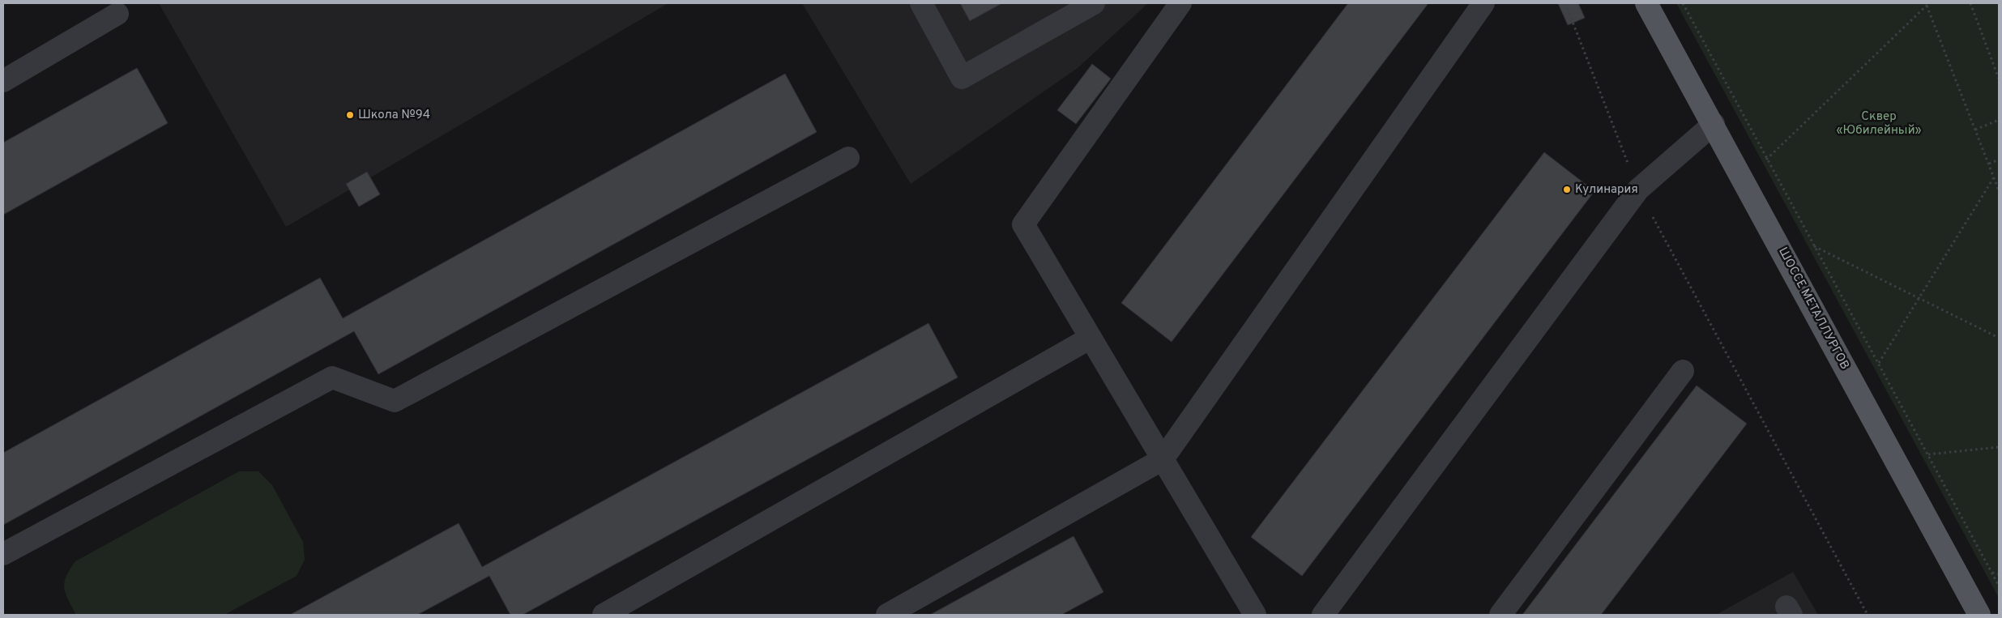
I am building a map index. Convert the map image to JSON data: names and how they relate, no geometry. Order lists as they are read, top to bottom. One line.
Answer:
{"streets":{"main road":["ШОССЕ МЕТАЛЛУРГОВ"]},"parks":["Сквер «Юбилейный»"],"places":["Школа №94","Кулинария"]}
